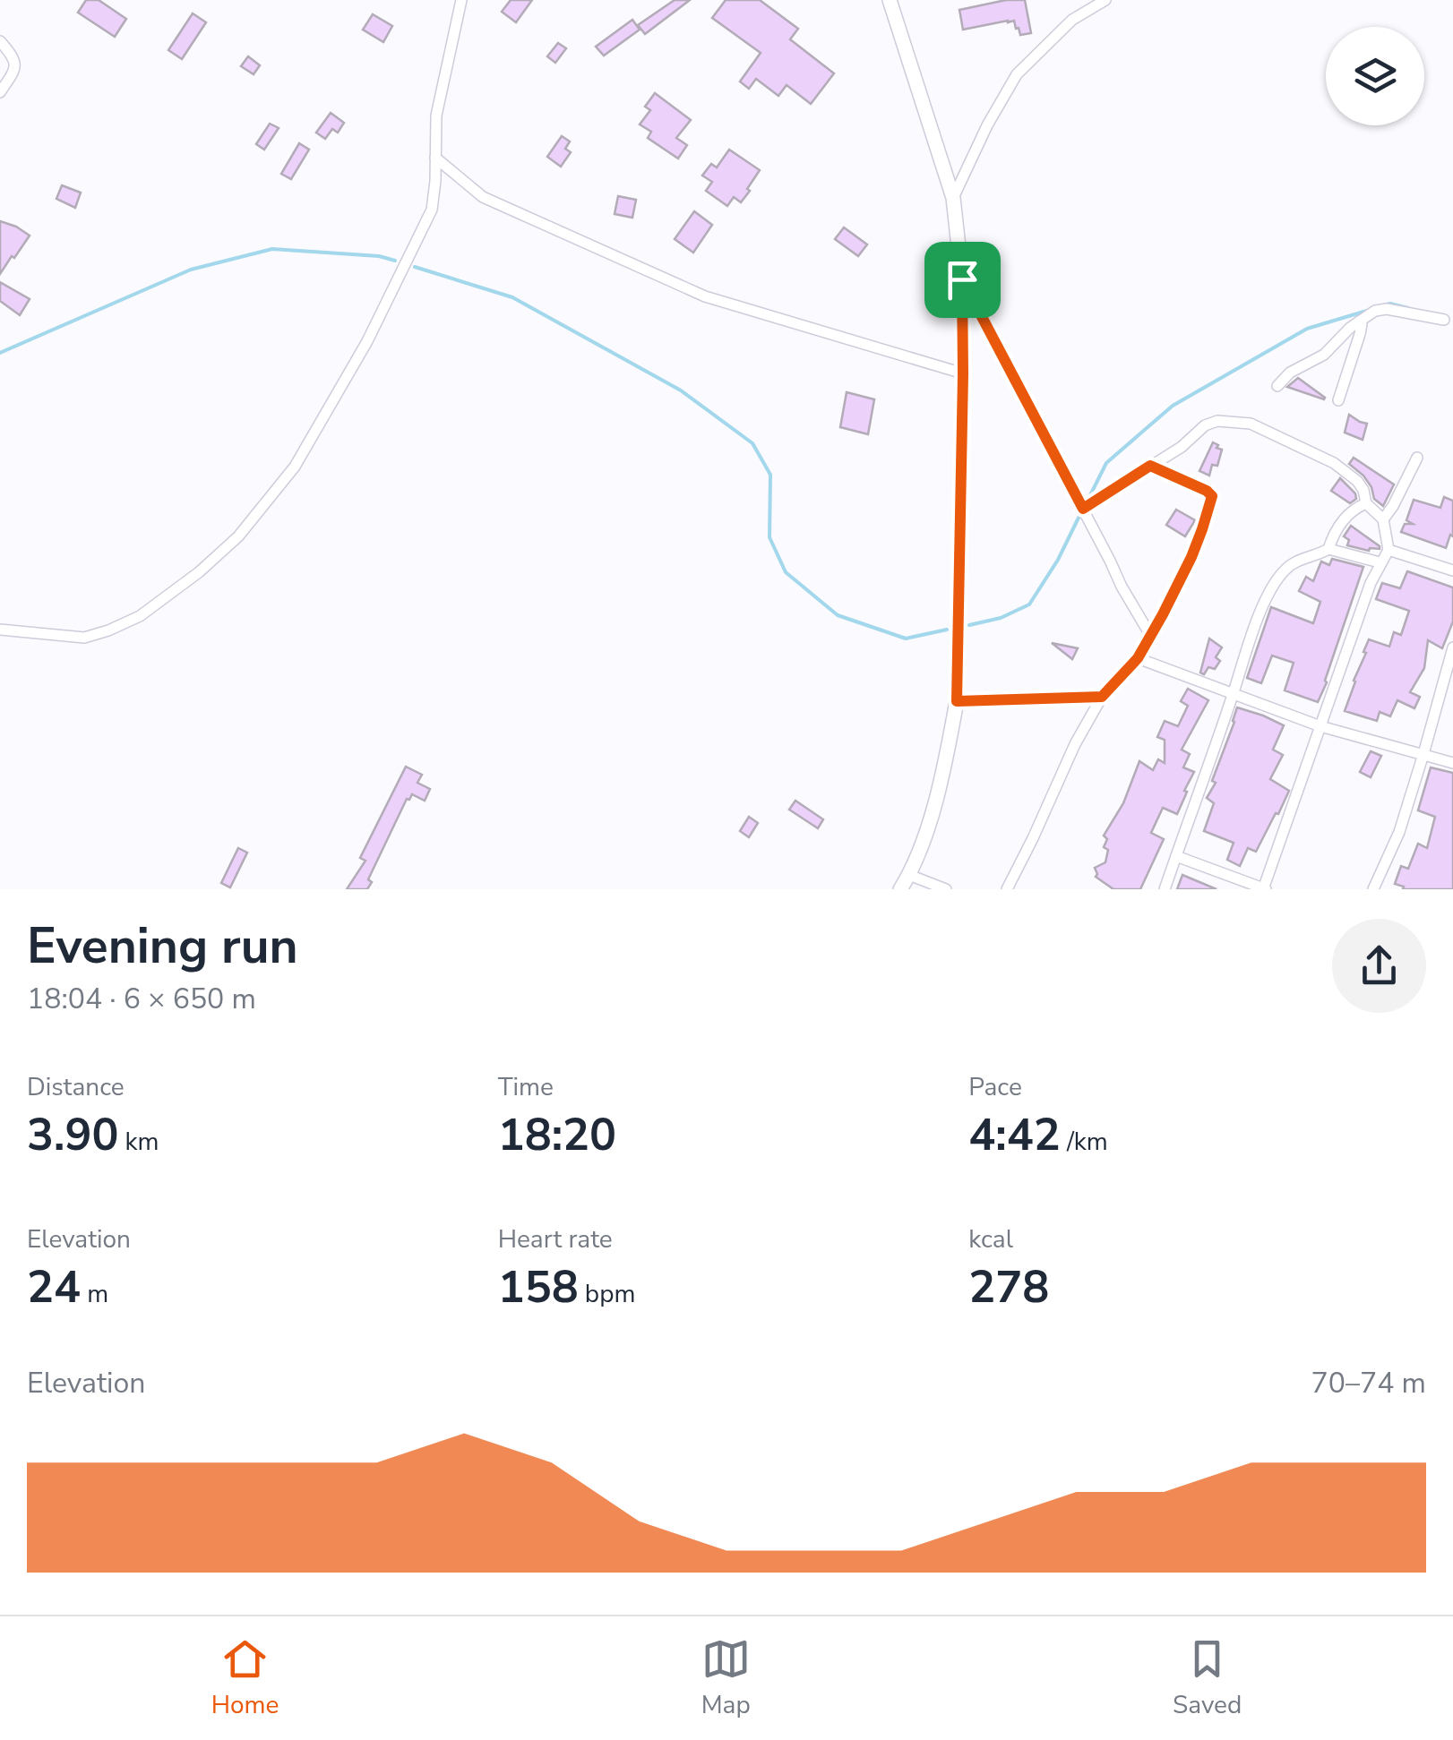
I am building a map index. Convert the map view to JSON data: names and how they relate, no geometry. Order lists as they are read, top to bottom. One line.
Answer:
{"page":{"heading":["Evening run","18:04 · 6 × 650 m"],"stats":[["Distance","3.90 km"],["Time","18:20"],["Pace","4:42 /km"],["Elevation","24 m"],["Heart rate","158 bpm"],["kcal","278"]],"chart":["Elevation","70–74 m"],"tabs":["Home","Map","Saved"]}}
